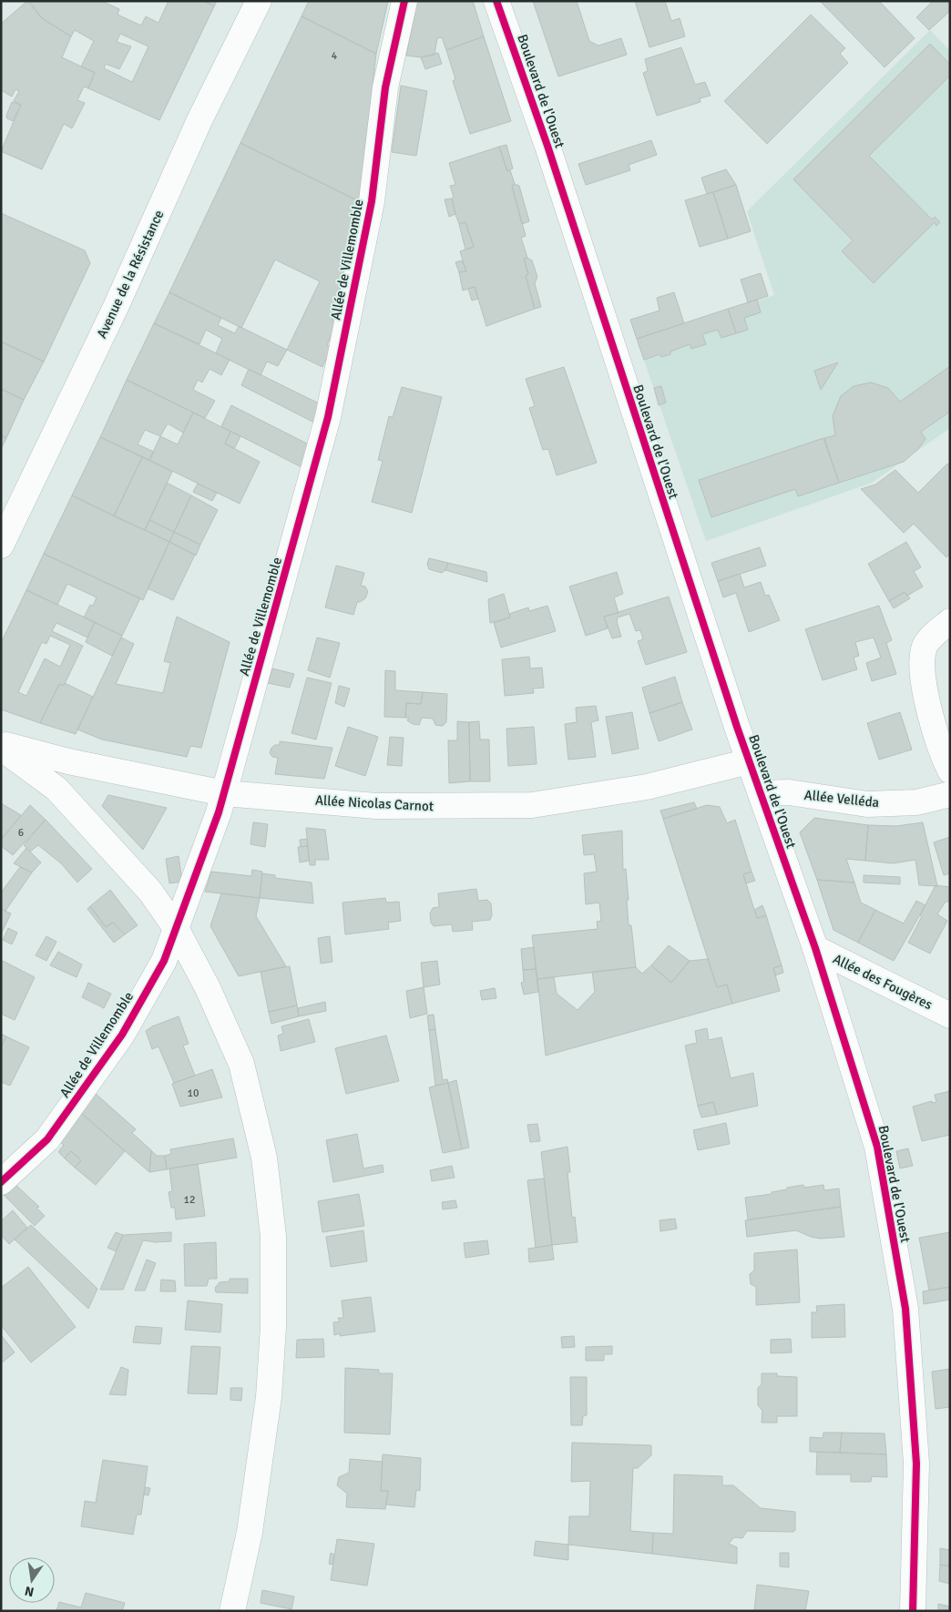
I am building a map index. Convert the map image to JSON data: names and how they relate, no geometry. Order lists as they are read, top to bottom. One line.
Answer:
{"streets":{"street":["Boulevard de l'Ouest","Allée de Villemomble","Avenue de la Résistance","Allée Velléda","Allée Nicolas Carnot","Allée des Fougères"]},"crossings":[["Boulevard de l'Ouest","Allée Velléda"],["Boulevard de l'Ouest","Allée Nicolas Carnot"],["Boulevard de l'Ouest","Allée des Fougères"],["Allée de Villemomble","Allée Nicolas Carnot"]],"house_numbers":["4","6","10","12"],"north":"bottom"}
